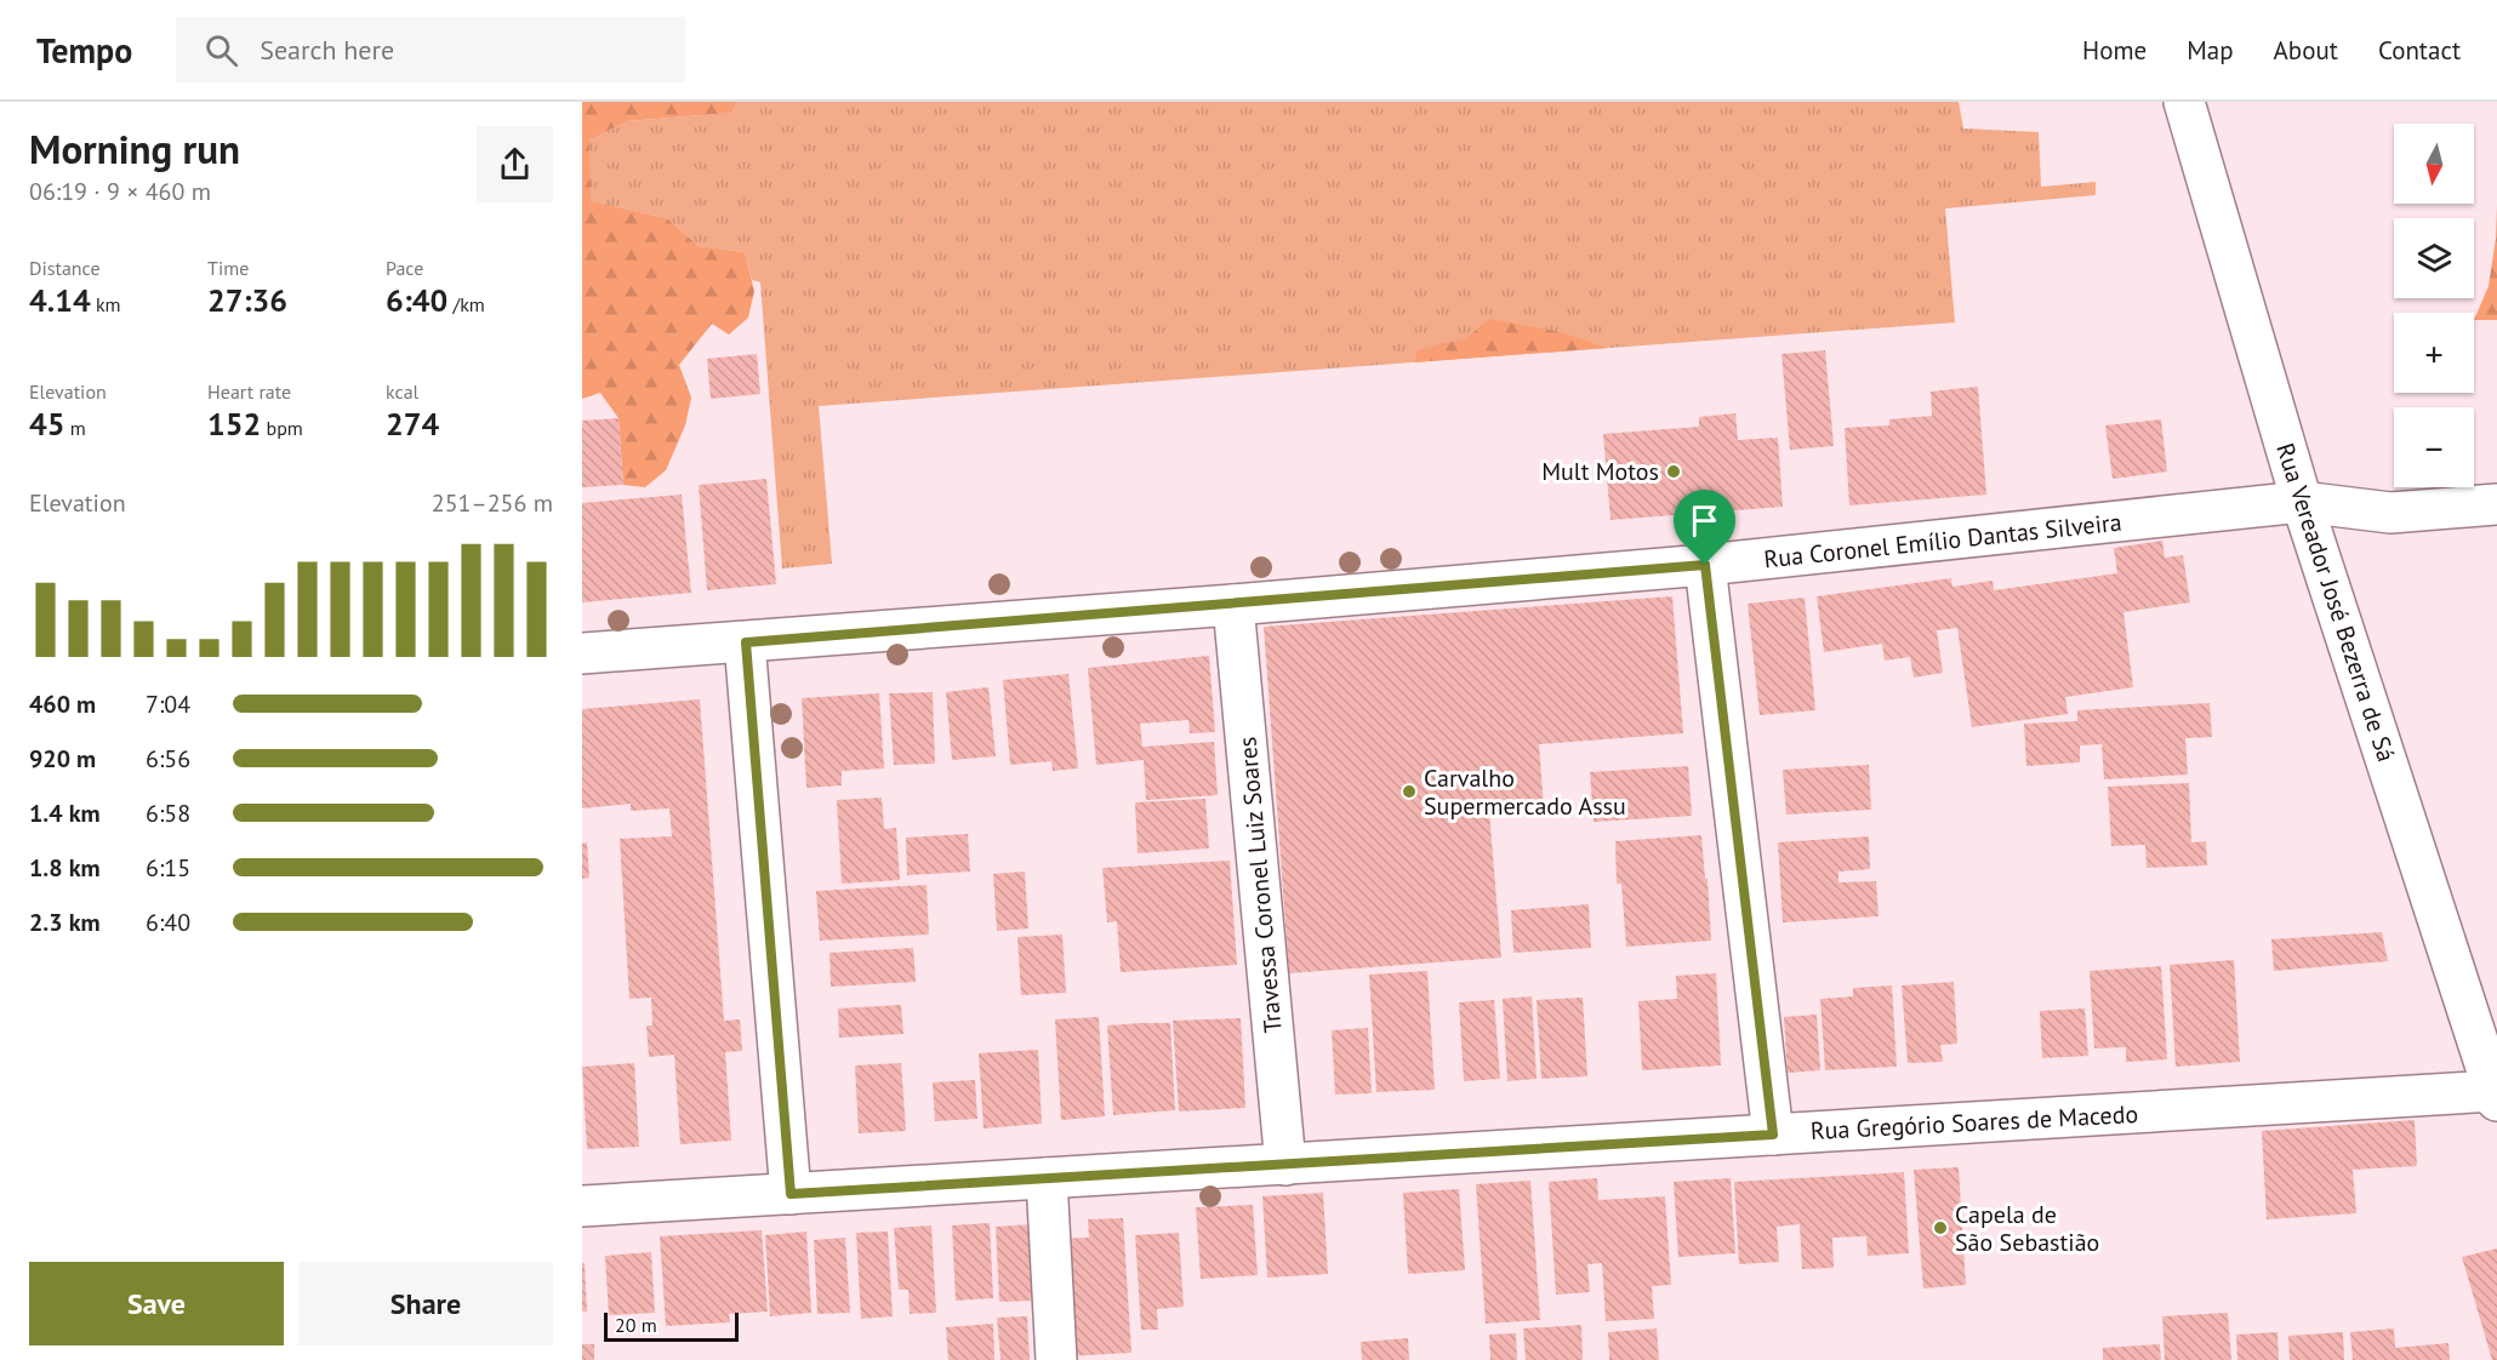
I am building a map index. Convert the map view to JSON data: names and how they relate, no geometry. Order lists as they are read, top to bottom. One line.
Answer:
{"streets":{"street":["Rua Coronel Emílio Dantas Silveira","Rua Vereador José Bezerra de Sá","Travessa Coronel Luiz Soares","Rua Gregório Soares de Macedo"]},"crossings":[["Rua Coronel Emílio Dantas Silveira","Rua Vereador José Bezerra de Sá"],["Rua Coronel Emílio Dantas Silveira","Travessa Coronel Luiz Soares"],["Rua Vereador José Bezerra de Sá","Rua Gregório Soares de Macedo"],["Travessa Coronel Luiz Soares","Rua Gregório Soares de Macedo"]],"places":["Mult Motos","Carvalho Supermercado Assu","Capela de São Sebastião"],"scale_bar":"20 m","north":"bottom","page":{"header":"Tempo","search":"Search here","nav":["Home","Map","About","Contact"],"heading":["Morning run","06:19 · 9 × 460 m"],"map_buttons":["+","−"],"stats":[["Distance","4.14 km"],["Time","27:36"],["Pace","6:40 /km"],["Elevation","45 m"],["Heart rate","152 bpm"],["kcal","274"]],"chart":["Elevation","251–256 m"],"list":[{"name":"460 m","note":"7:04"},{"name":"920 m","note":"6:56"},{"name":"1.4 km","note":"6:58"},{"name":"1.8 km","note":"6:15"},{"name":"2.3 km","note":"6:40"}],"buttons":["Save","Share"],"scale":"20 m"}}
